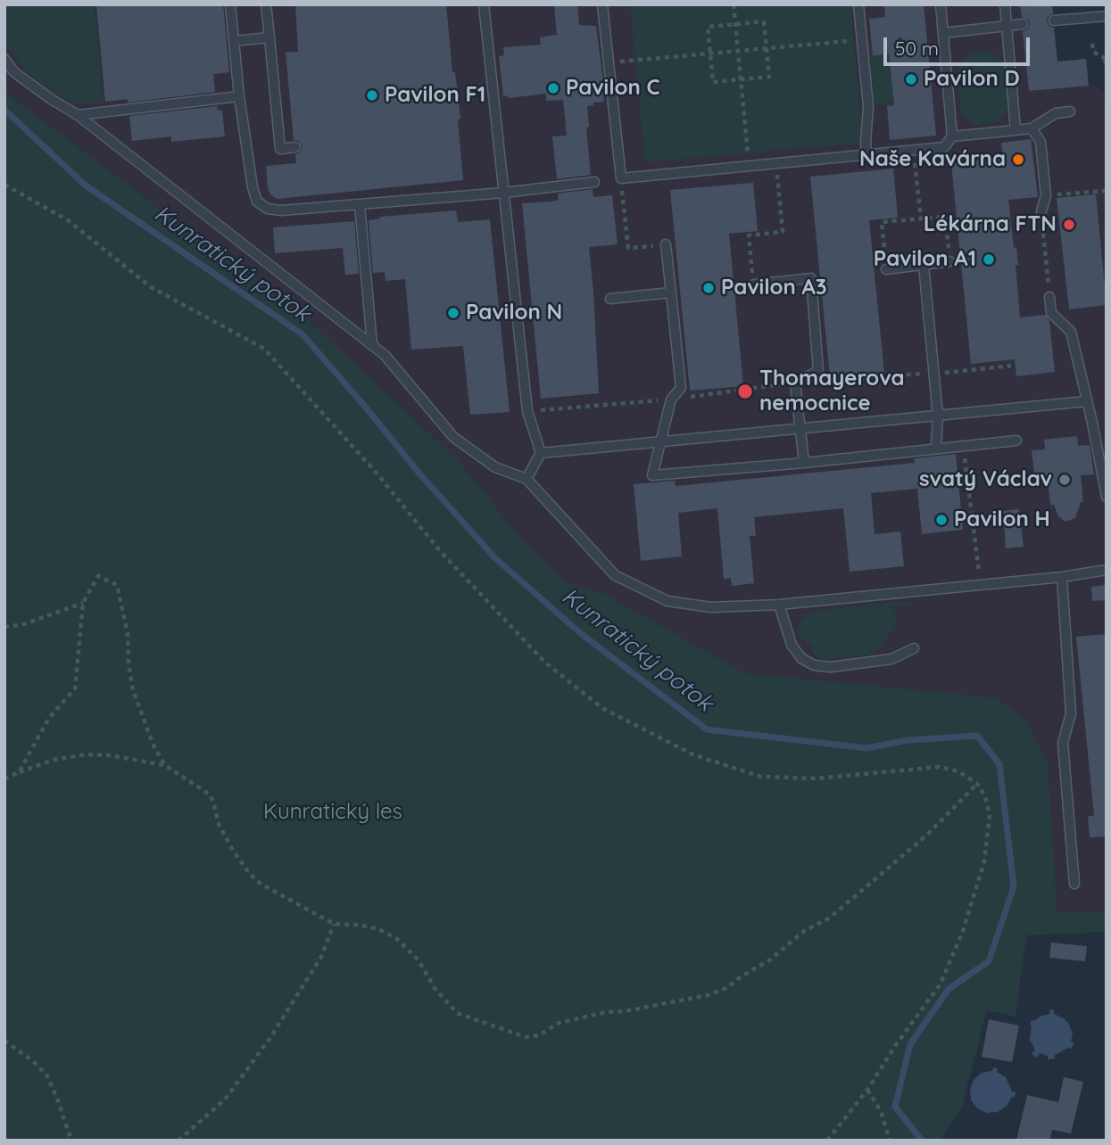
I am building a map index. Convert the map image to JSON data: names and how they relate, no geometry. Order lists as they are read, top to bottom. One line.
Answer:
{"water":["Kunratický potok"],"parks":["Kunratický les"],"places":["Pavilon D","Pavilon C","Pavilon F1","Naše Kavárna","Lékárna FTN","Pavilon A1","Pavilon A3","Pavilon N","Thomayerova nemocnice","svatý Václav","Pavilon H"],"scale_bar":"50 m"}
